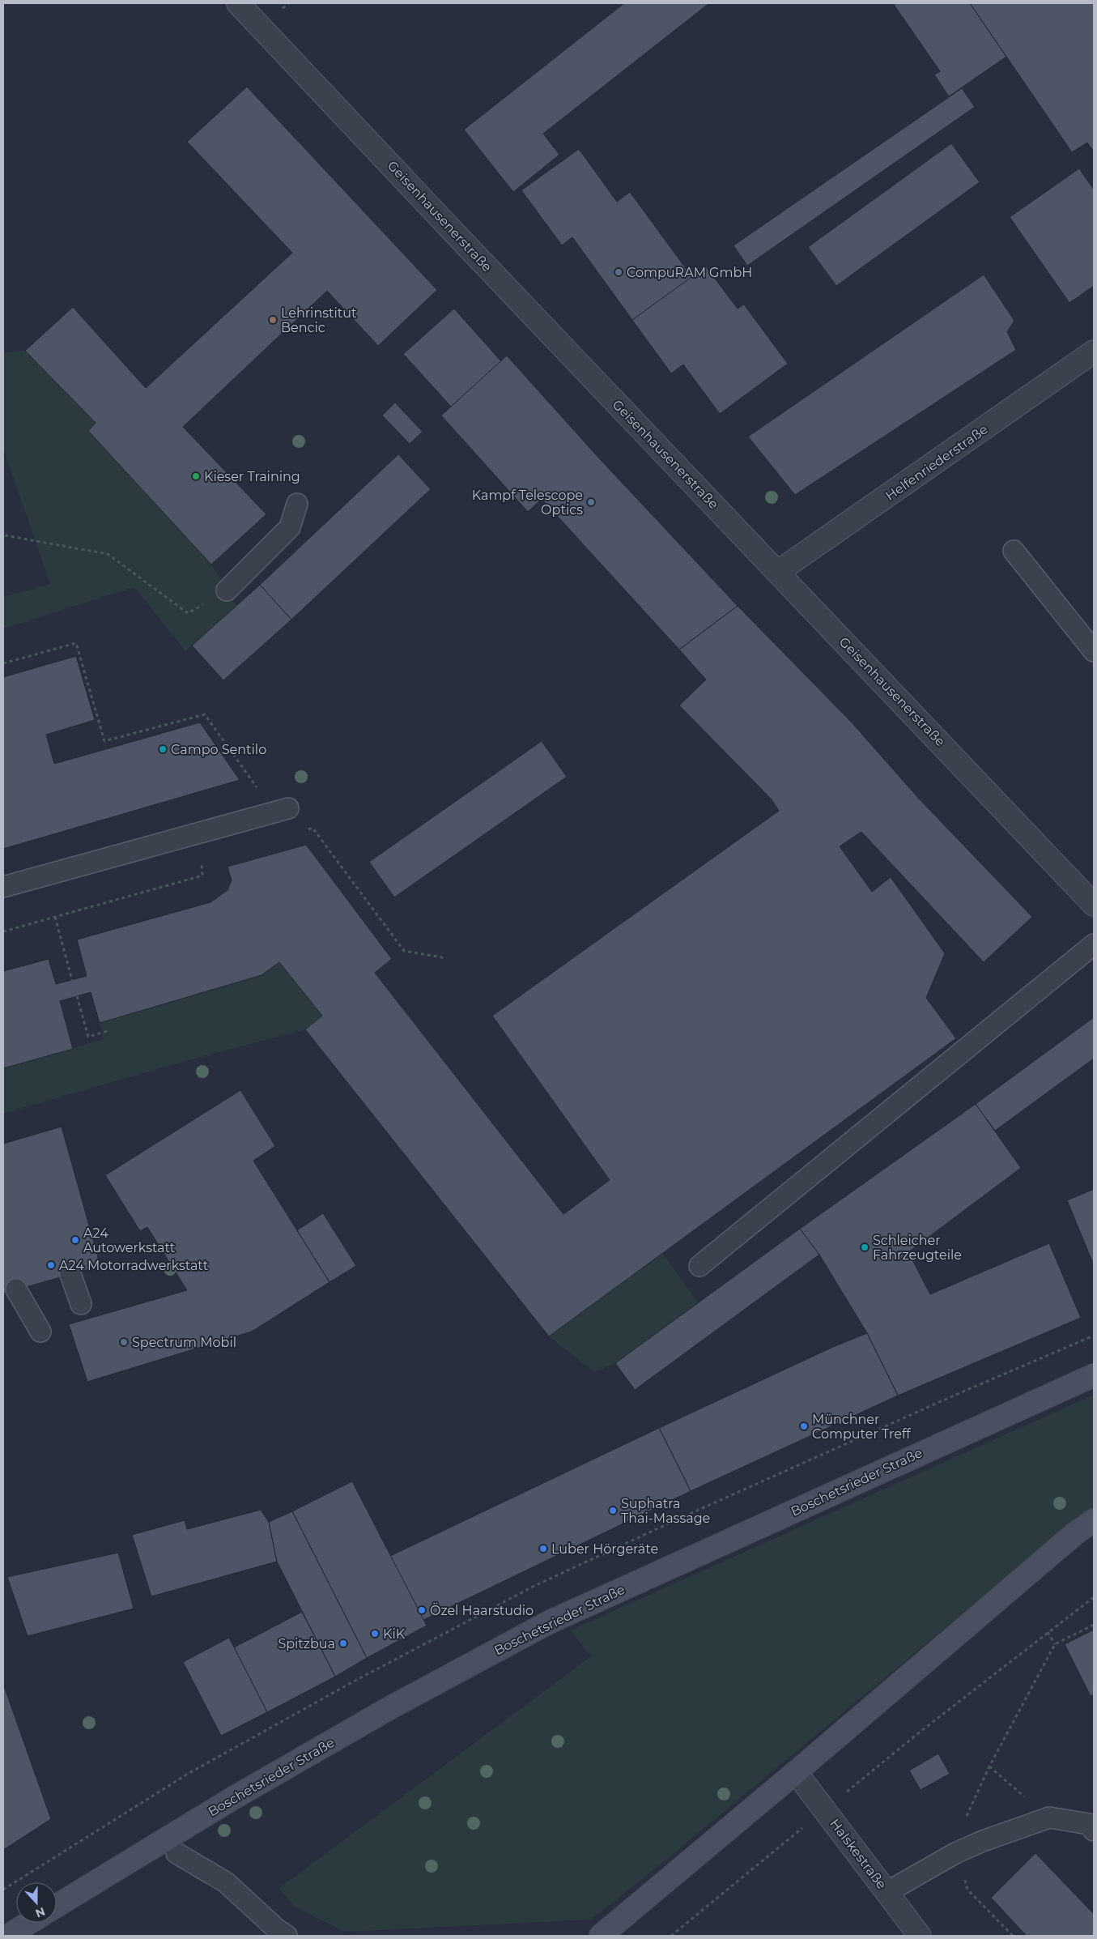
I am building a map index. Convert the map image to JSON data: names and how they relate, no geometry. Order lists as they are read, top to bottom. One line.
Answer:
{"streets":{"main road":["Boschetsrieder Straße"],"street":["Geisenhausenerstraße","Helfenriederstraße","Halskestraße"]},"crossings":[["Geisenhausenerstraße","Helfenriederstraße"]],"places":["CompuRAM GmbH","Lehrinstitut Bencic","Kieser Training","Kampf Telescope Optics","Campo Sentilo","A24 Autowerkstatt","Schleicher Fahrzeugteile","A24 Motorradwerkstatt","Spectrum Mobil","Münchner Computer Treff","Suphatra Thai-Massage","Luber Hörgeräte","Özel Haarstudio","KiK","Spitzbua"],"north":"bottom"}
